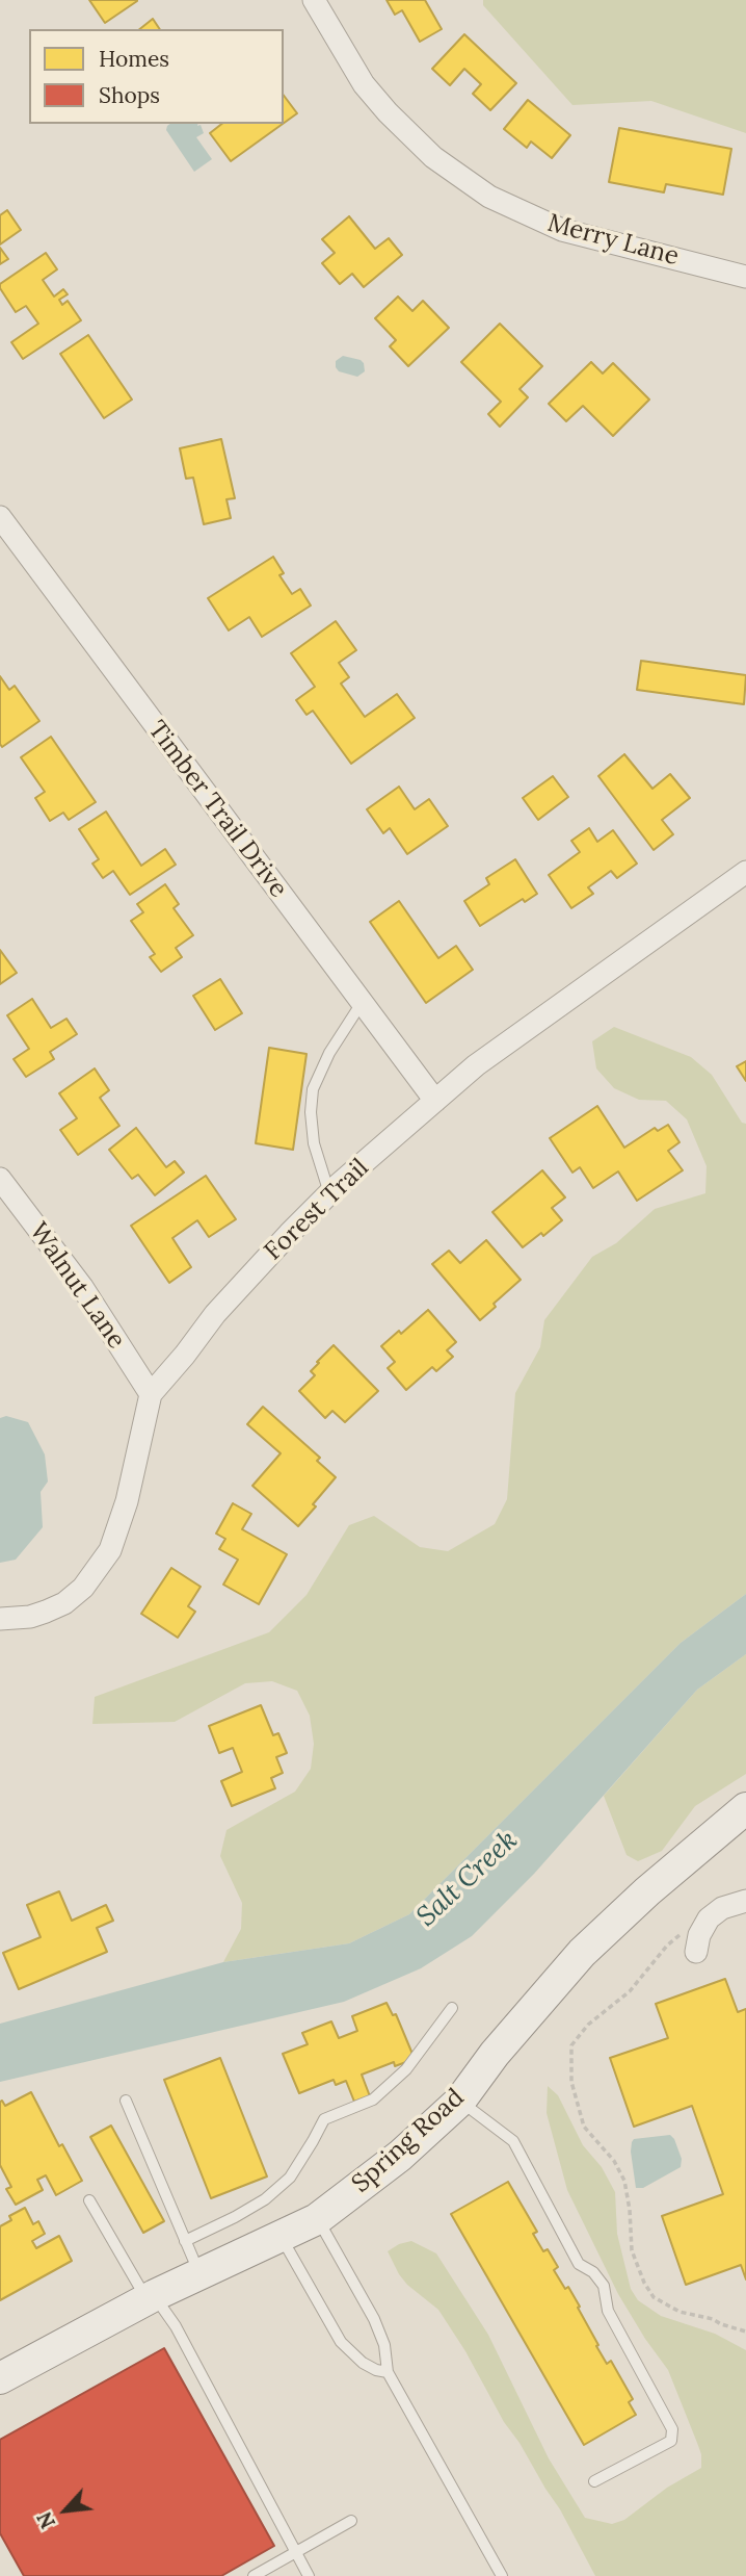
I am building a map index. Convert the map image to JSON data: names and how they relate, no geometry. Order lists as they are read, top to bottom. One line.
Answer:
{"streets":{"street":["Merry Lane","Timber Trail Drive","Forest Trail","Walnut Lane","Spring Road"]},"crossings":[["Timber Trail Drive","Forest Trail"],["Forest Trail","Walnut Lane"]],"water":["Salt Creek"],"legend":["Homes","Shops"],"north":"bottom left"}
